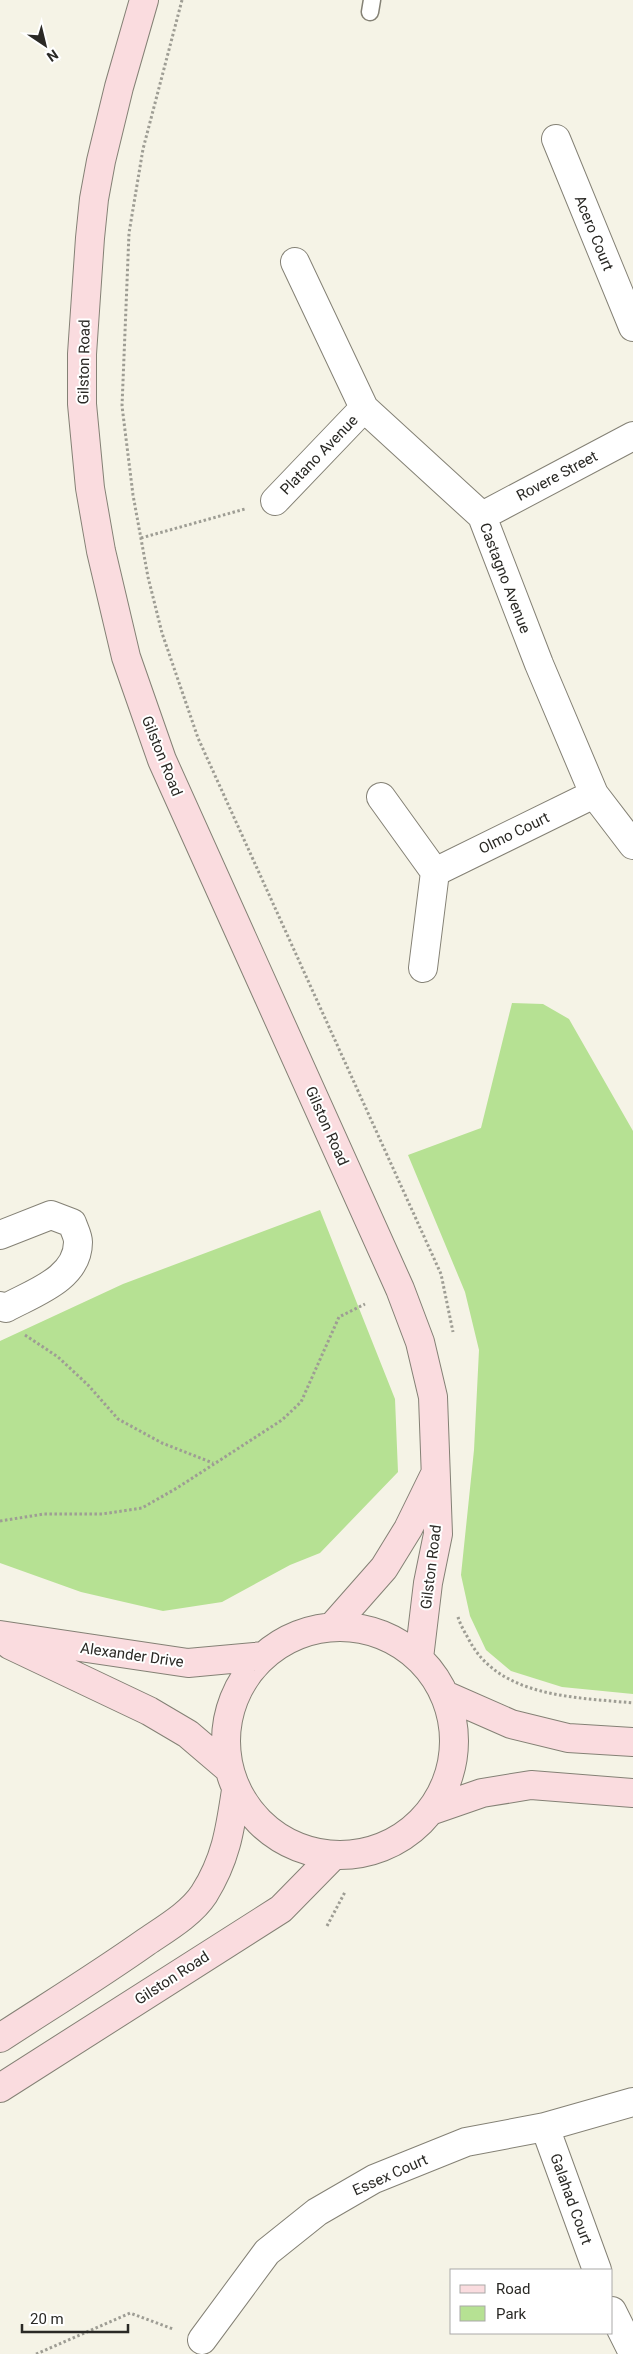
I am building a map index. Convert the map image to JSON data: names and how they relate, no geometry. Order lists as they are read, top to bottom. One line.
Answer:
{"streets":{"main road":["Gilston Road","Alexander Drive"],"street":["Acero Court","Platano Avenue","Rovere Street","Castagno Avenue","Olmo Court","Essex Court","Galahad Court"]},"crossings":[["Platano Avenue","Castagno Avenue"],["Rovere Street","Castagno Avenue"],["Castagno Avenue","Olmo Court"],["Essex Court","Galahad Court"]],"legend":["Road","Park"],"scale_bar":"20 m","north":"bottom right"}
